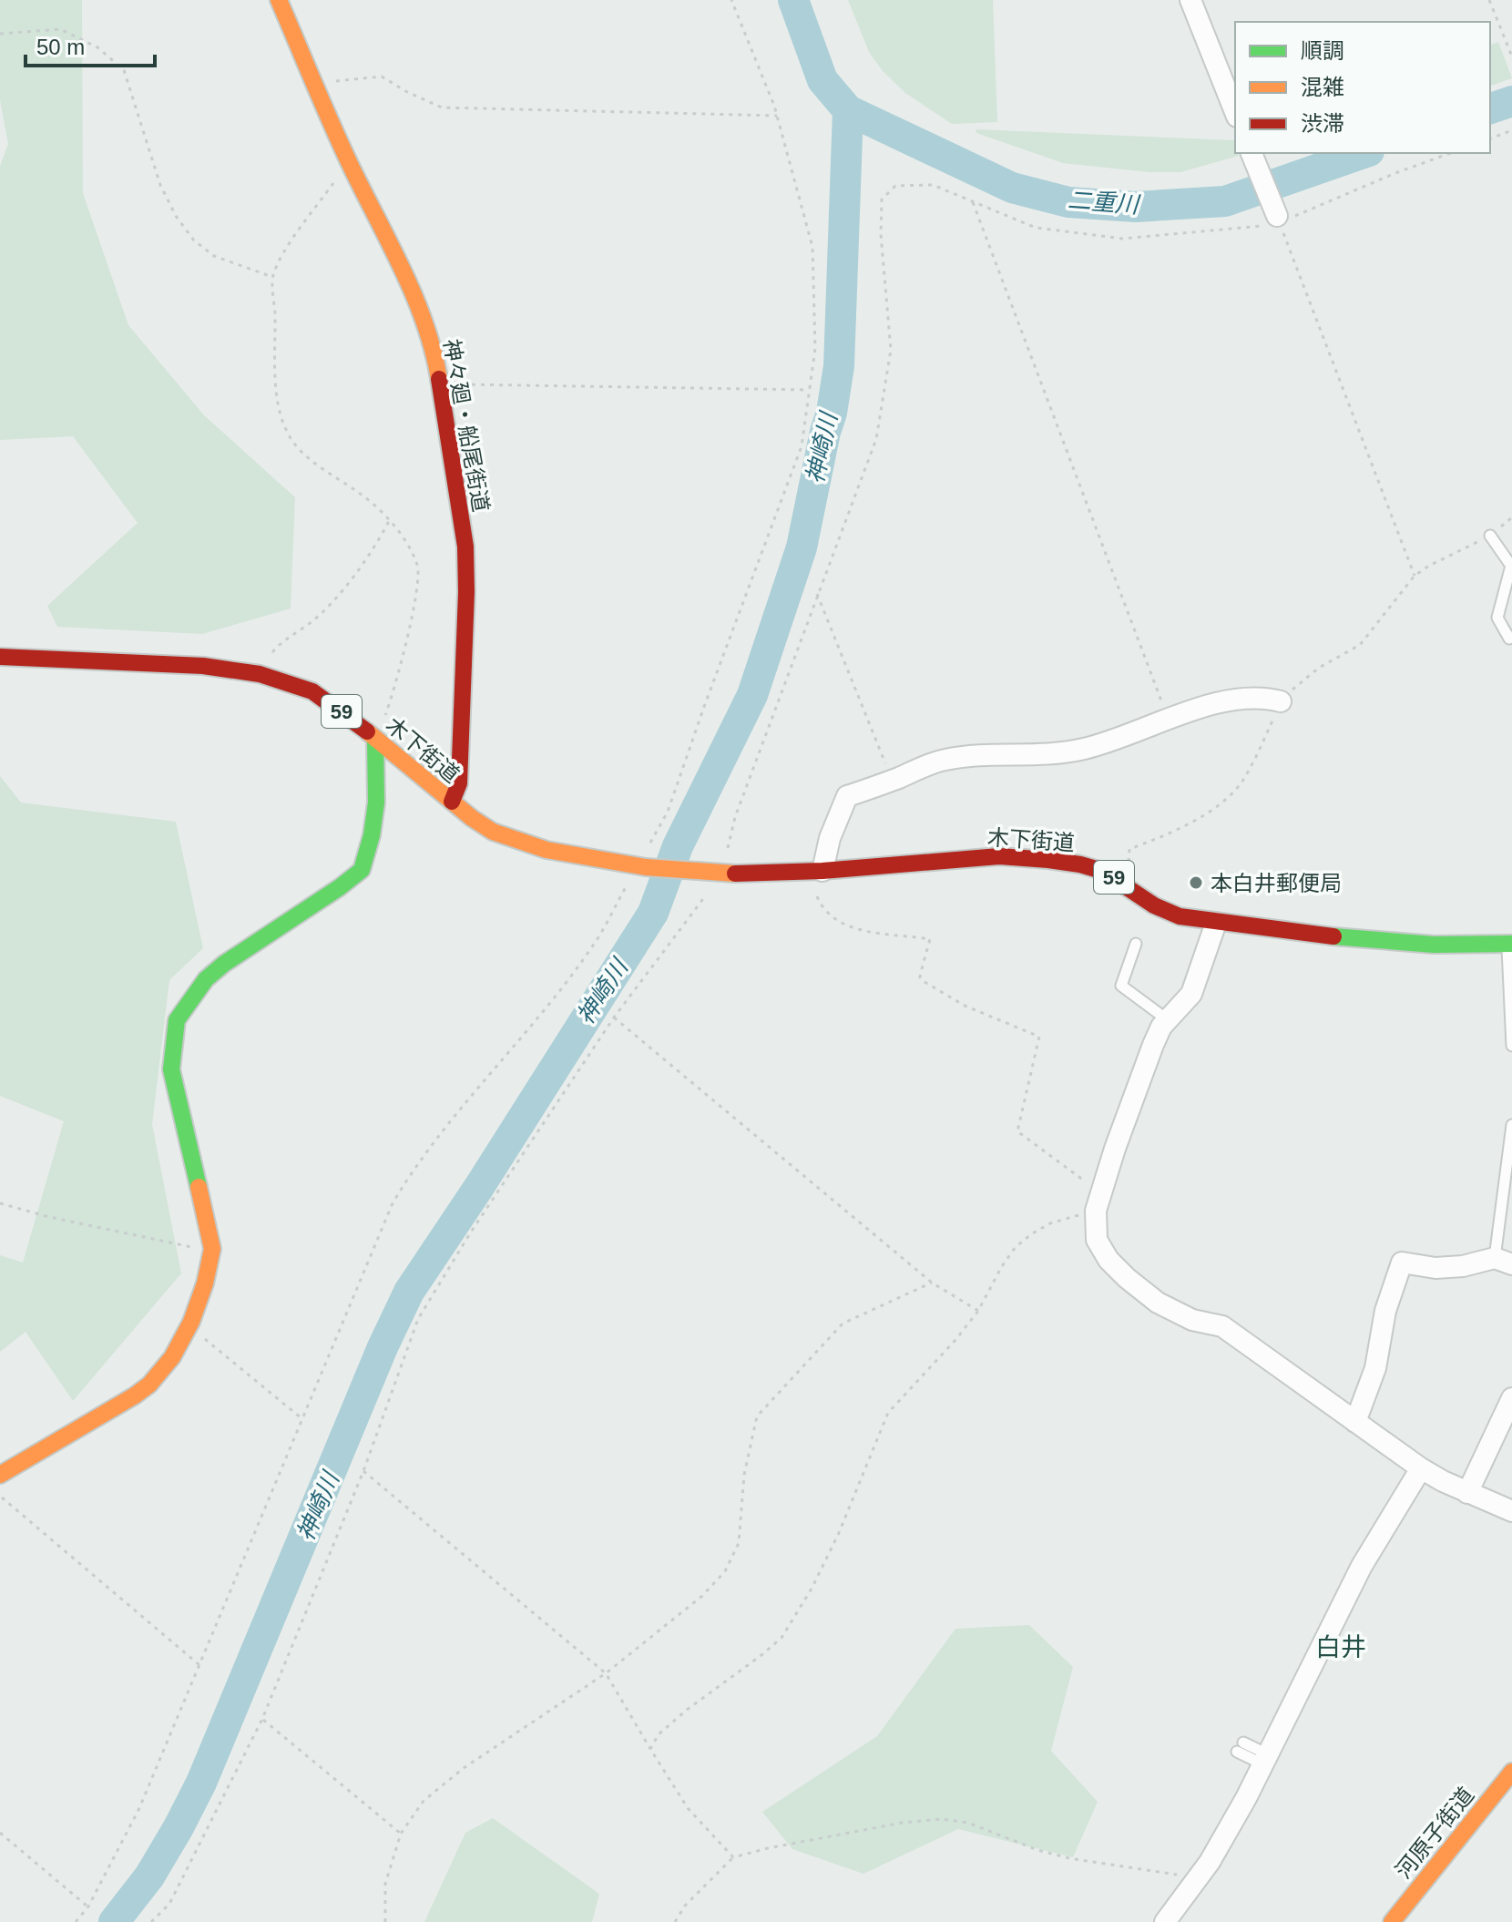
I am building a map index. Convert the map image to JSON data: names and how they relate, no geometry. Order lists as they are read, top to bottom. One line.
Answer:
{"streets":{"street":["神々廻・船尾街道","59","木下街道","河原子街道"]},"crossings":[["神々廻・船尾街道","木下街道"],["59","木下街道"]],"districts":["白井"],"water":["二重川","神崎川"],"places":["本白井郵便局"],"legend":["順調","混雑","渋滞"],"scale_bar":"50 m"}
